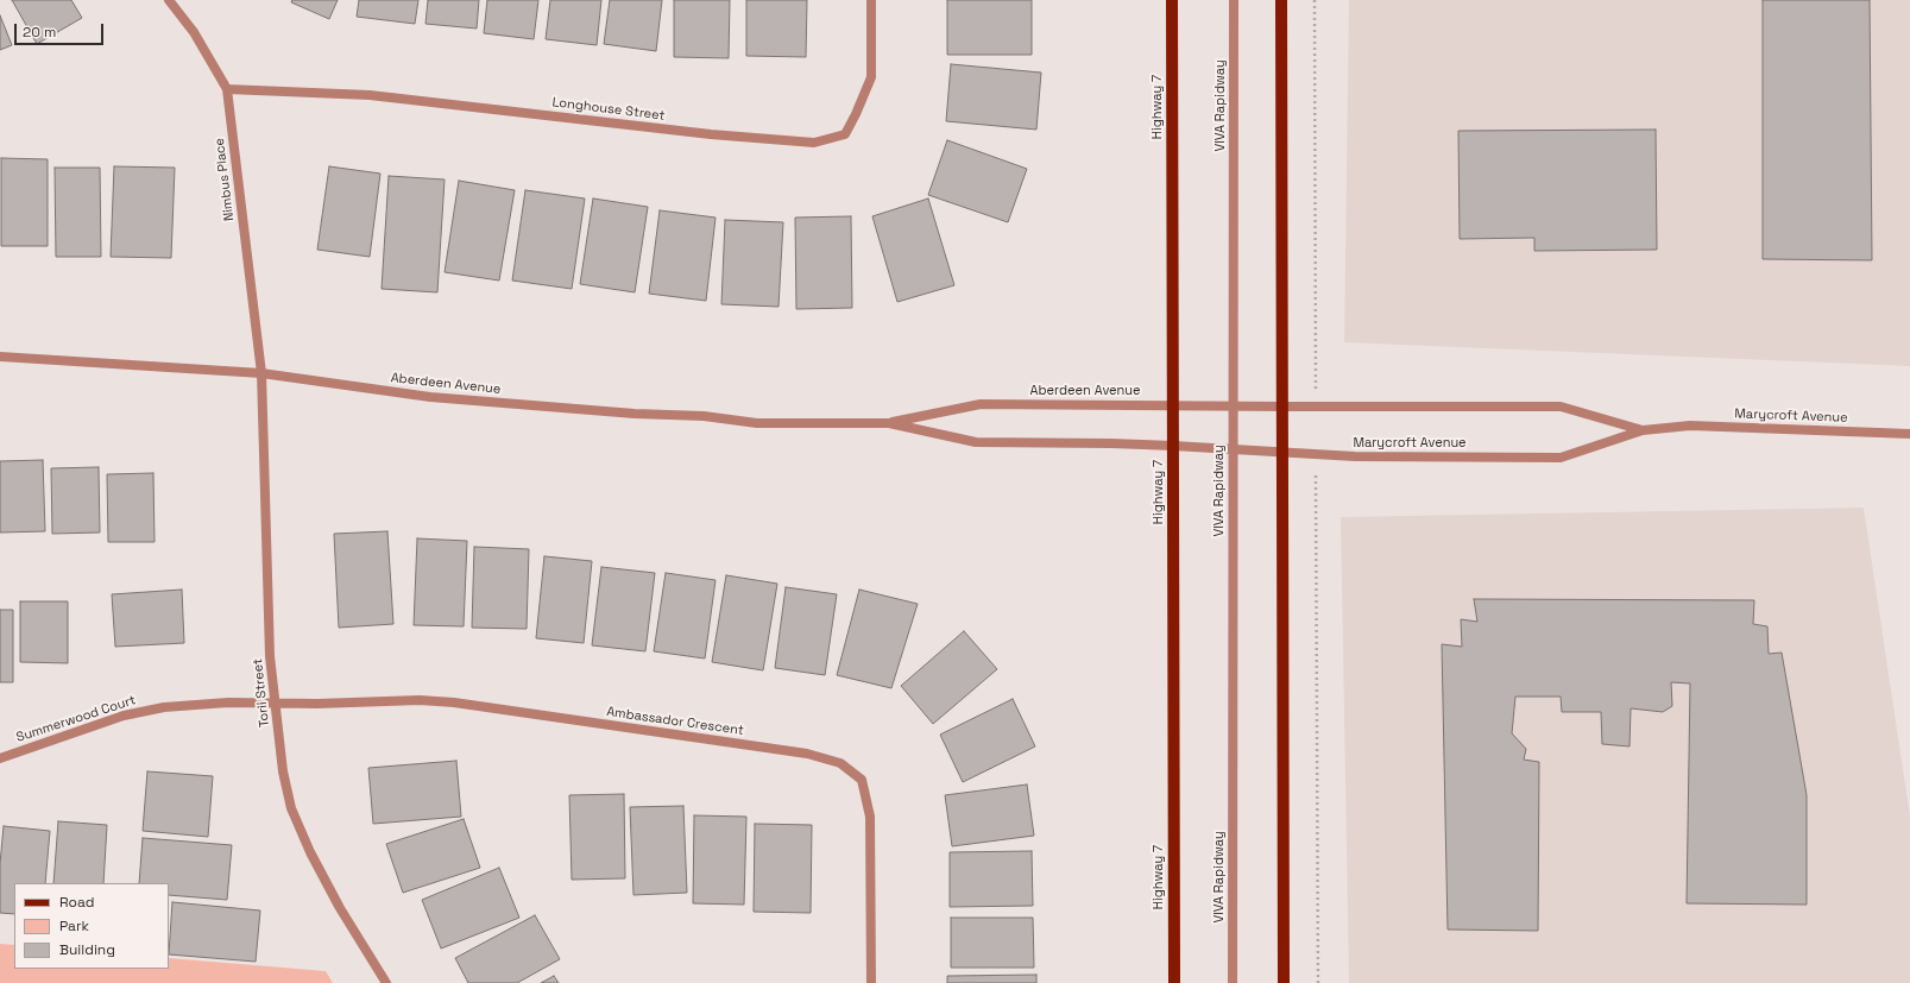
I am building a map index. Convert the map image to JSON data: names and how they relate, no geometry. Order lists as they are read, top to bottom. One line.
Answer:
{"streets":{"main road":["Highway 7"],"street":["VIVA Rapidway","Longhouse Street","Nimbus Place","Aberdeen Avenue","Marycroft Avenue","Torii Street","Summerwood Court","Ambassador Crescent"]},"crossings":[["VIVA Rapidway","Aberdeen Avenue"],["VIVA Rapidway","Marycroft Avenue"],["Highway 7","Aberdeen Avenue"],["Highway 7","Marycroft Avenue"],["Longhouse Street","Nimbus Place"],["Nimbus Place","Aberdeen Avenue"],["Nimbus Place","Torii Street"],["Aberdeen Avenue","Marycroft Avenue"],["Aberdeen Avenue","Torii Street"],["Torii Street","Summerwood Court"],["Torii Street","Ambassador Crescent"],["Summerwood Court","Ambassador Crescent"]],"legend":["Road","Park","Building"],"scale_bar":"20 m"}
